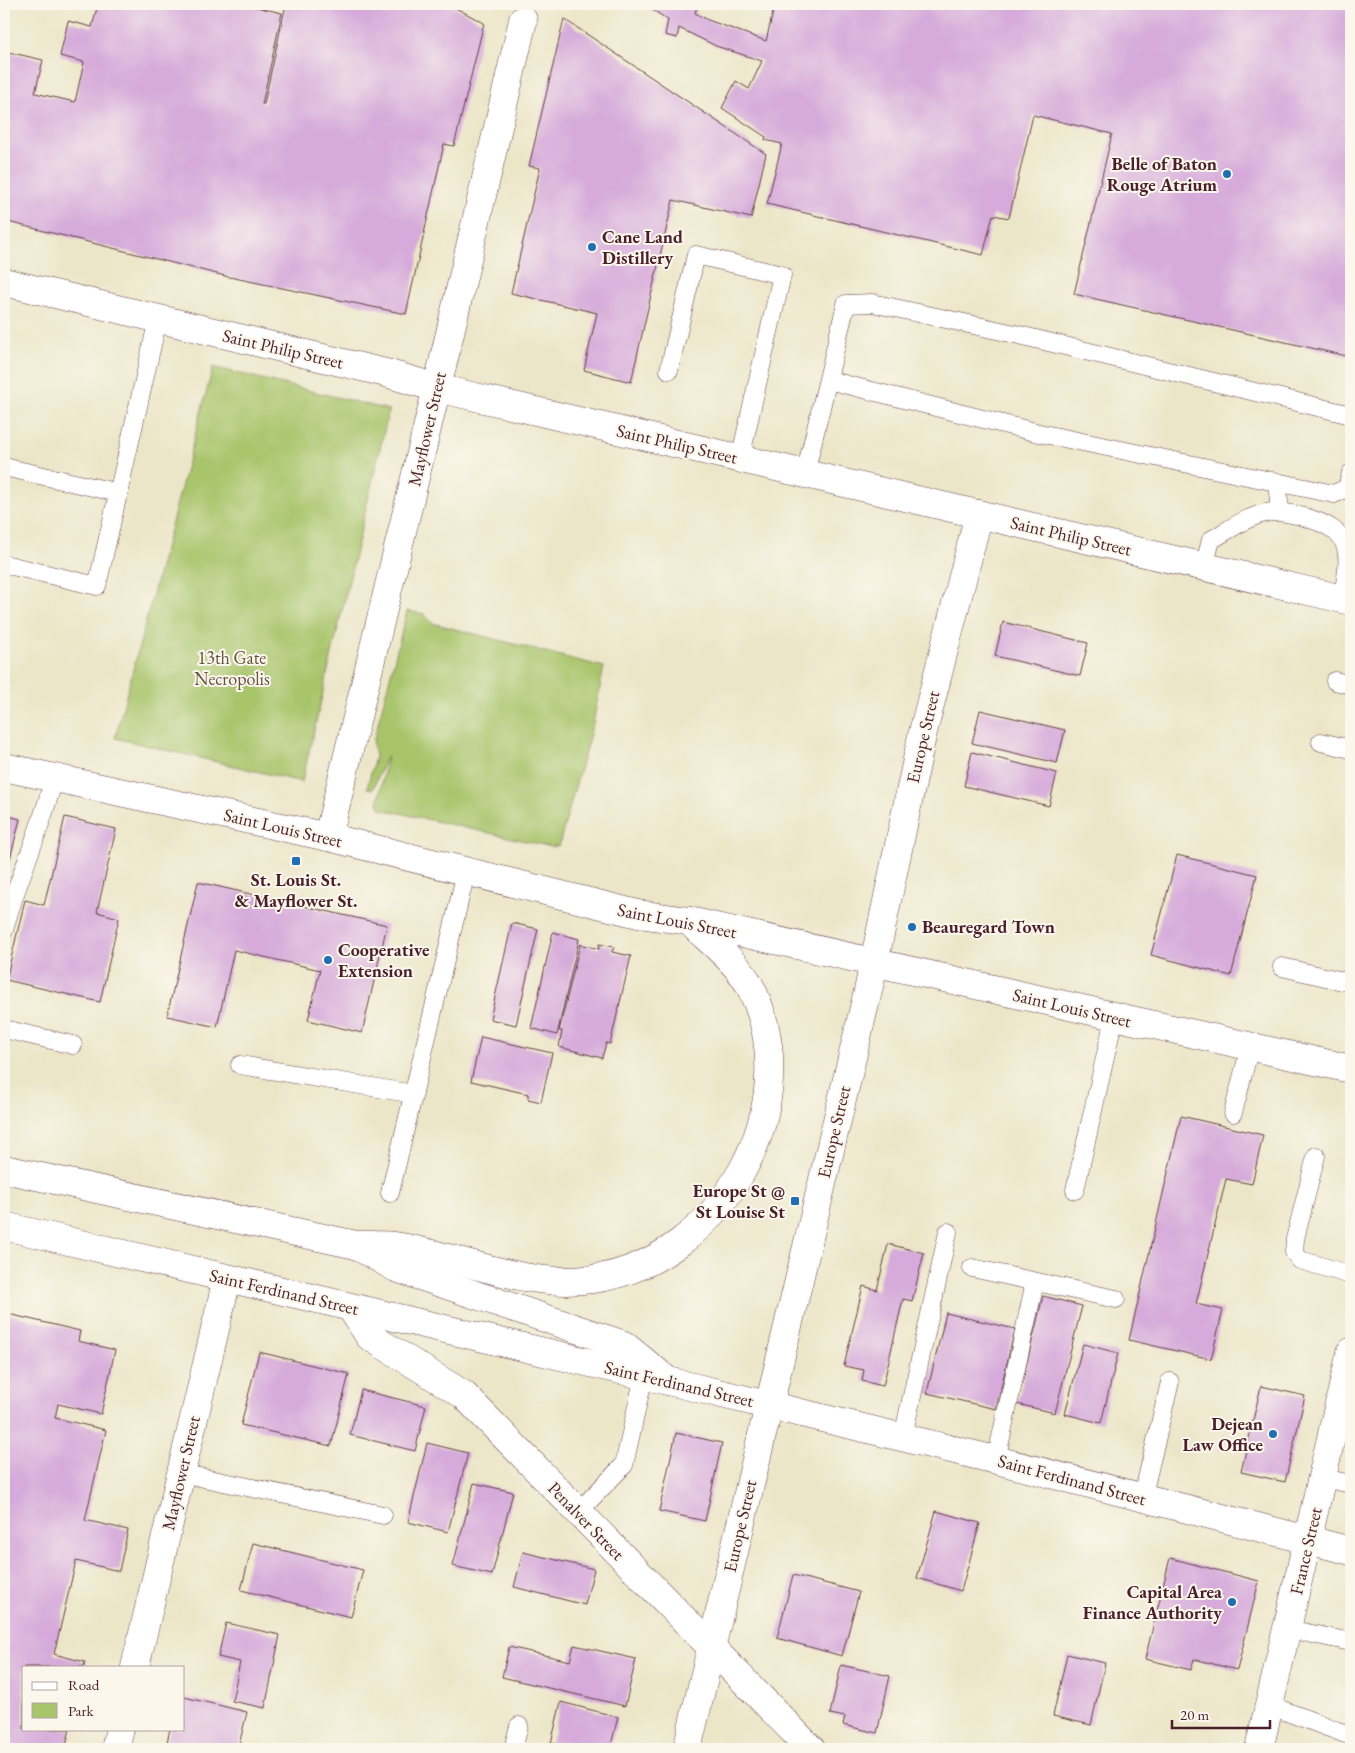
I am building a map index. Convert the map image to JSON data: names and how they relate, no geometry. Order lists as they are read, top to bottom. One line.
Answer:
{"streets":{"main road":["Saint Philip Street","Mayflower Street","Europe Street","Saint Louis Street","Saint Ferdinand Street","Penalver Street","France Street"]},"crossings":[["Saint Philip Street","Mayflower Street"],["Saint Philip Street","Europe Street"],["Mayflower Street","Saint Louis Street"],["Mayflower Street","Saint Ferdinand Street"],["Europe Street","Saint Louis Street"],["Europe Street","Saint Ferdinand Street"],["Europe Street","Penalver Street"],["Saint Ferdinand Street","Penalver Street"],["Saint Ferdinand Street","France Street"]],"parks":["13th Gate Necropolis"],"places":{"other":["Belle of Baton Rouge Atrium","Cane Land Distillery","Beauregard Town","Cooperative Extension","Dejean Law Office","Capital Area Finance Authority"],"transit":["St. Louis St. & Mayflower St.","Europe St @ St Louise St"]},"legend":["Road","Park"],"scale_bar":"20 m"}
